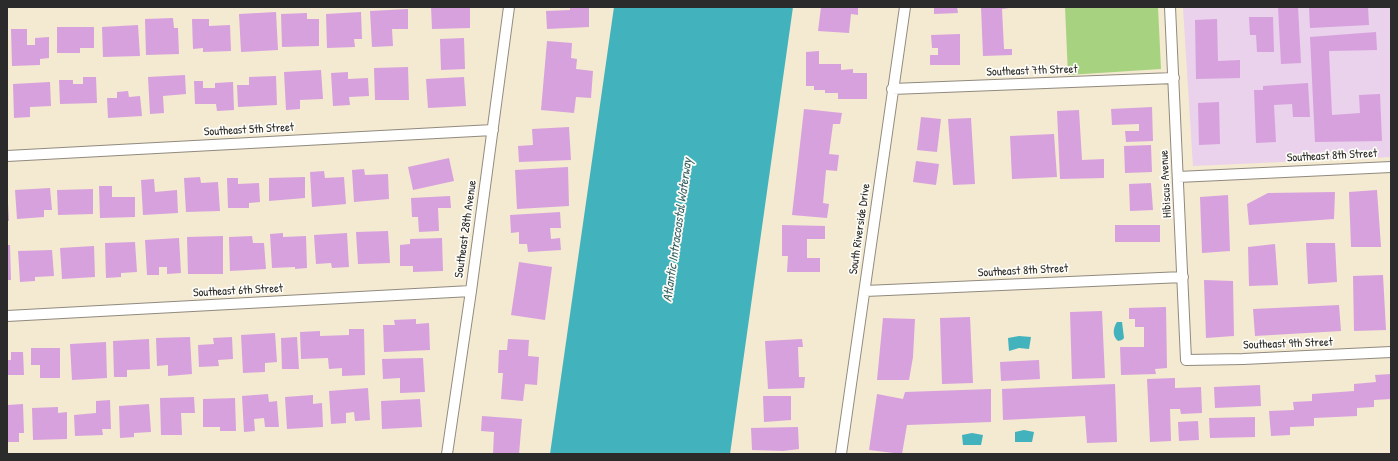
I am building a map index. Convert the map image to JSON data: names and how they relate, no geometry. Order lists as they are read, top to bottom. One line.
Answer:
{"streets":{"street":["Southeast 7th Street","Southeast 5th Street","Southeast 8th Street","Hibiscus Avenue","Southeast 28th Avenue","South Riverside Drive","Southeast 6th Street","Southeast 9th Street"]},"crossings":[["Southeast 7th Street","Hibiscus Avenue"],["Southeast 7th Street","South Riverside Drive"],["Southeast 5th Street","Southeast 28th Avenue"],["Southeast 8th Street","Hibiscus Avenue"],["Southeast 8th Street","South Riverside Drive"],["Hibiscus Avenue","Southeast 9th Street"],["Southeast 28th Avenue","Southeast 6th Street"]],"water":["Atlantic Intracoastal Waterway"]}
